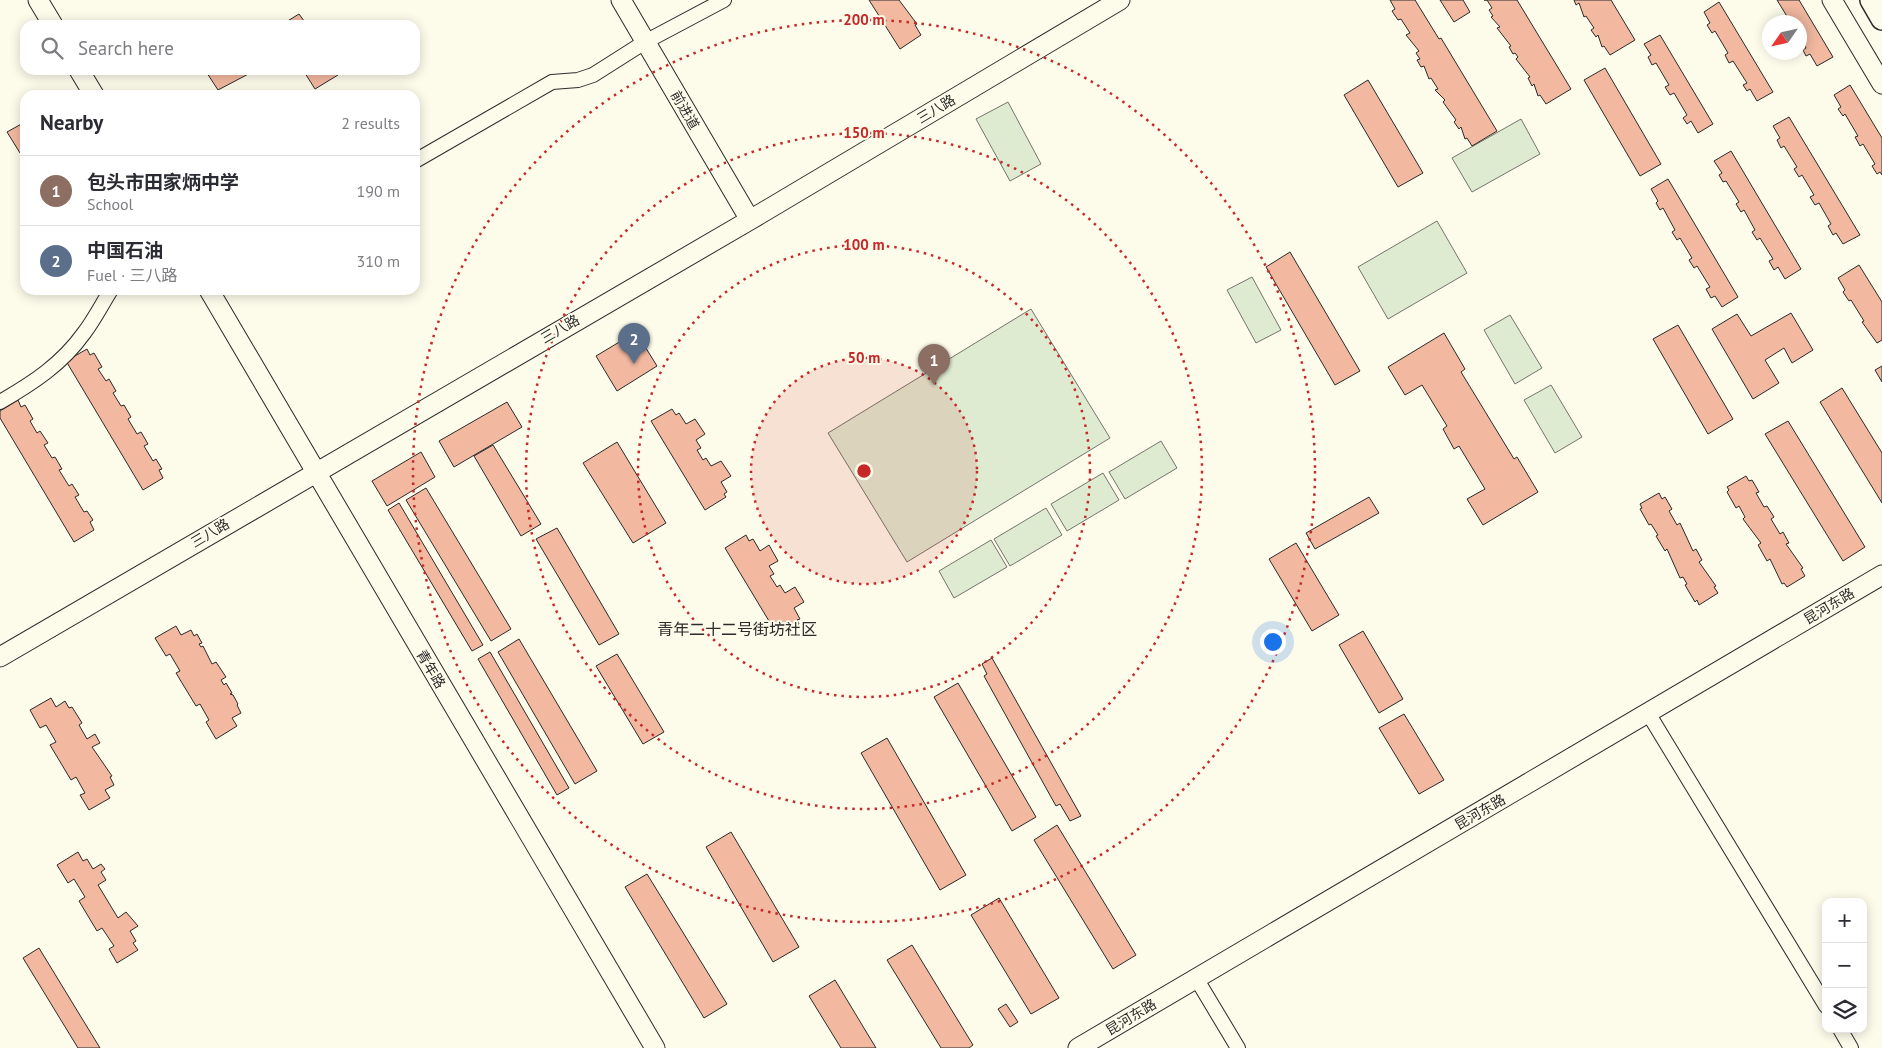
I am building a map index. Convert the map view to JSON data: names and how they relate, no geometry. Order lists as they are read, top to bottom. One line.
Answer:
{"streets":{"main road":["三八路","前进道","昆河东路","青年路"]},"crossings":[["三八路","前进道"],["三八路","青年路"]],"districts":["青年二十二号街坊社区"],"north":"bottom left","page":{"search":"Search here","heading":["Nearby","2 results"],"list":[{"mark":"1","name":"包头市田家炳中学","note":"School","value":"190 m"},{"mark":"2","name":"中国石油","note":"Fuel · 三八路","value":"310 m"}],"pins":["2","1"],"map_buttons":["+","−"]},"rings":["200 m","150 m","100 m","50 m"]}
